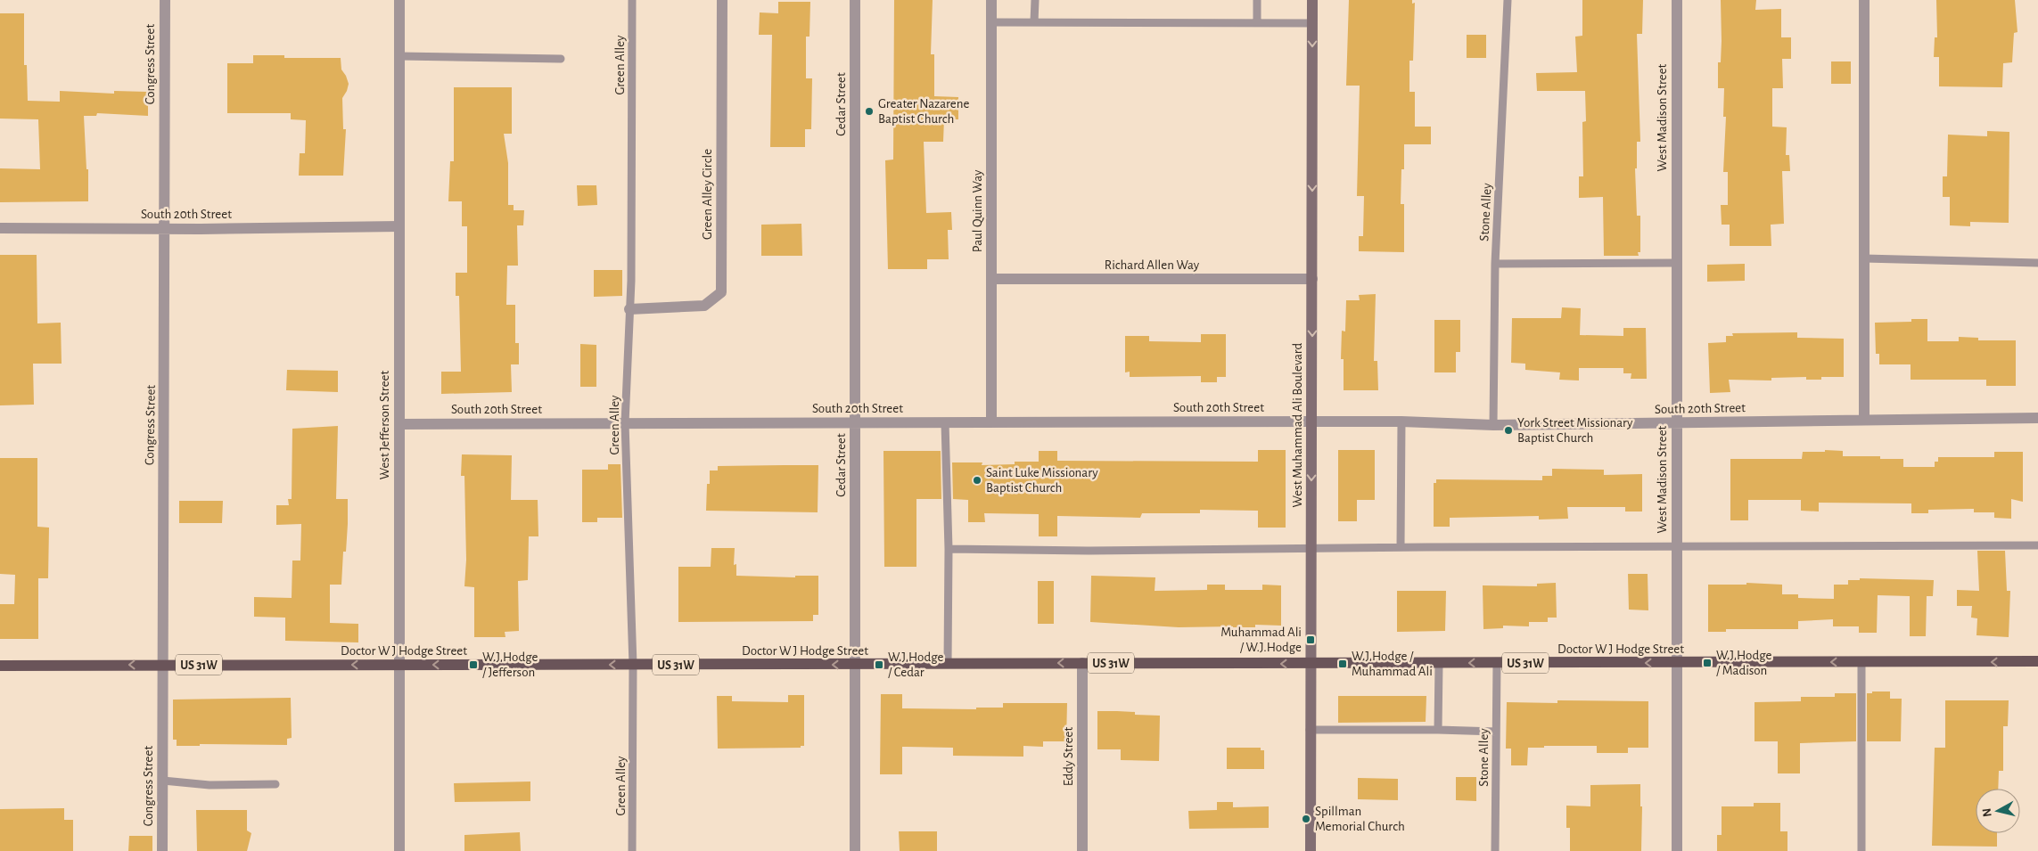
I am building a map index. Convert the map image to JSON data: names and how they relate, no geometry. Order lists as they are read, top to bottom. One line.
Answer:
{"streets":{"main road":["West Muhammad Ali Boulevard","Doctor W J Hodge Street","US 31W"],"street":["Congress Street","Cedar Street","West Madison Street","Green Alley Circle","Paul Quinn Way","South 20th Street","Richard Allen Way","West Jefferson Street","Eddy Street"],"lane":["Green Alley","Stone Alley"]},"crossings":[["Congress Street","South 20th Street"],["Congress Street","Doctor W J Hodge Street"],["Green Alley","Green Alley Circle"],["Green Alley","South 20th Street"],["Green Alley","Doctor W J Hodge Street"],["Cedar Street","South 20th Street"],["Cedar Street","Doctor W J Hodge Street"],["West Madison Street","South 20th Street"],["West Madison Street","Doctor W J Hodge Street"],["Paul Quinn Way","South 20th Street"],["Paul Quinn Way","Richard Allen Way"],["Stone Alley","South 20th Street"],["Stone Alley","Doctor W J Hodge Street"],["South 20th Street","West Jefferson Street"],["South 20th Street","West Muhammad Ali Boulevard"],["Richard Allen Way","West Muhammad Ali Boulevard"],["West Jefferson Street","Doctor W J Hodge Street"],["West Muhammad Ali Boulevard","Doctor W J Hodge Street"],["Doctor W J Hodge Street","Eddy Street"]],"one_way":["West Muhammad Ali Boulevard","Doctor W J Hodge Street"],"places":{"other":["Greater Nazarene Baptist Church","York Street Missionary Baptist Church","Saint Luke Missionary Baptist Church","Spillman Memorial Church"],"transit":["Muhammad Ali / W.J.Hodge","W.J.Hodge / Madison","W.J.Hodge / Muhammad Ali","W.J.Hodge / Jefferson","W.J.Hodge / Cedar"]},"north":"left"}
